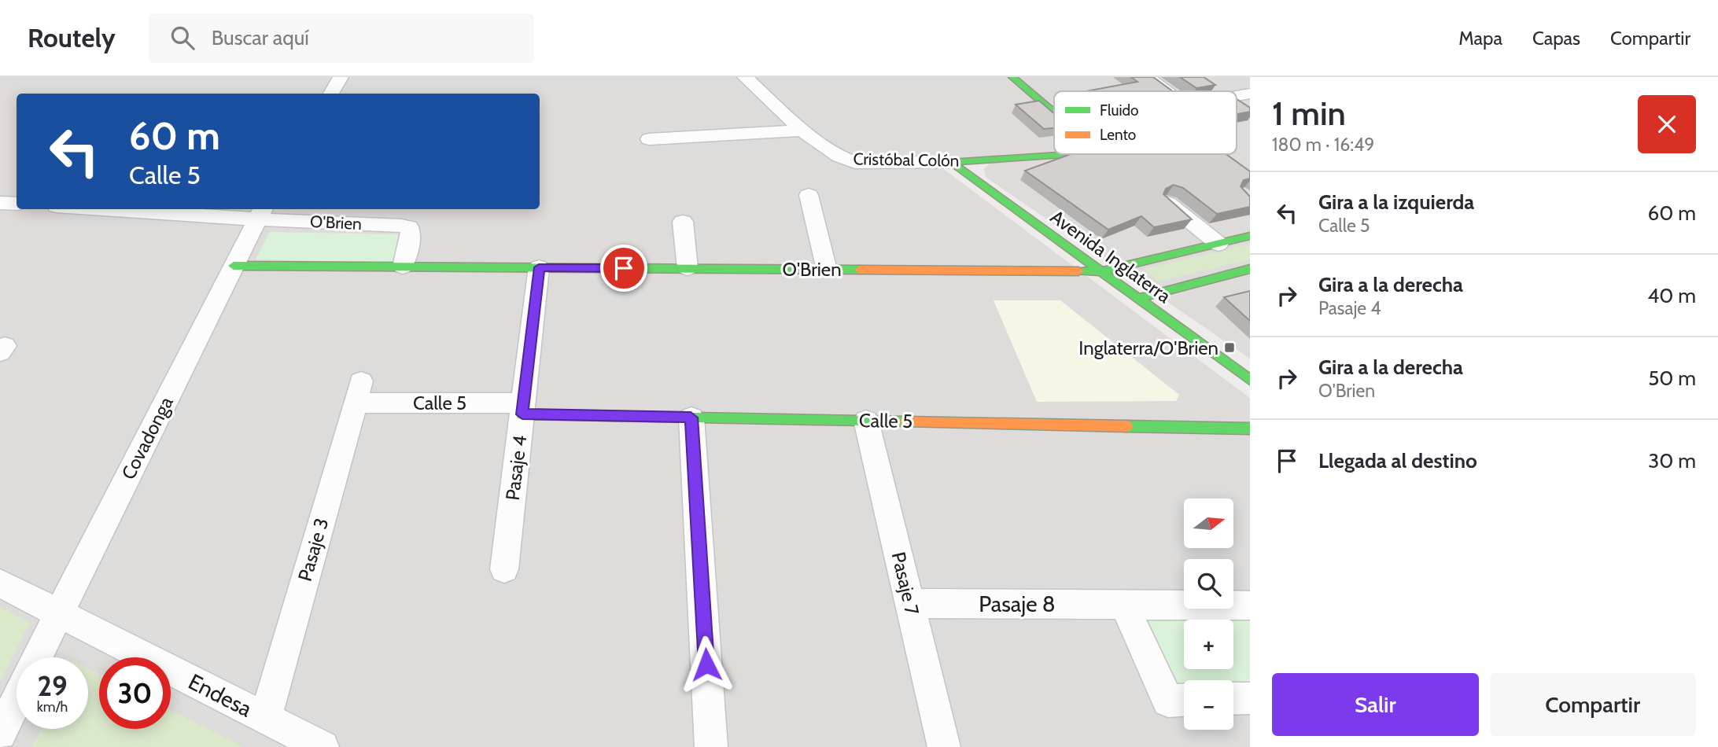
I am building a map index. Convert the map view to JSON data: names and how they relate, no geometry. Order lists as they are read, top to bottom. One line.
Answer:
{"streets":{"street":["Cristóbal Colón","O'Brien","Avenida Inglaterra","Calle 5","Covadonga","Pasaje 4","Pasaje 3","Pasaje 7","Pasaje 8","Endesa"]},"crossings":[["Cristóbal Colón","Avenida Inglaterra"],["O'Brien","Avenida Inglaterra"],["O'Brien","Covadonga"],["O'Brien","Pasaje 4"],["Calle 5","Pasaje 4"],["Calle 5","Pasaje 3"],["Calle 5","Pasaje 7"],["Covadonga","Endesa"],["Pasaje 3","Endesa"],["Pasaje 7","Pasaje 8"]],"places":{"transit":["Inglaterra/O'Brien"]},"legend":["Fluido","Lento"],"north":"right","page":{"header":"Routely","search":"Buscar aquí","nav":["Mapa","Capas","Compartir"],"heading":["1 min","180 m · 16:49"],"turn":["60 m","Calle 5"],"list":[{"name":"Gira a la izquierda","note":"Calle 5","value":"60 m"},{"name":"Gira a la derecha","note":"Pasaje 4","value":"40 m"},{"name":"Gira a la derecha","note":"O'Brien","value":"50 m"},{"name":"Llegada al destino","value":"30 m"}],"map_buttons":["+","−"],"speed":"29 km/h","limit":"30","buttons":["Salir","Compartir"]}}
